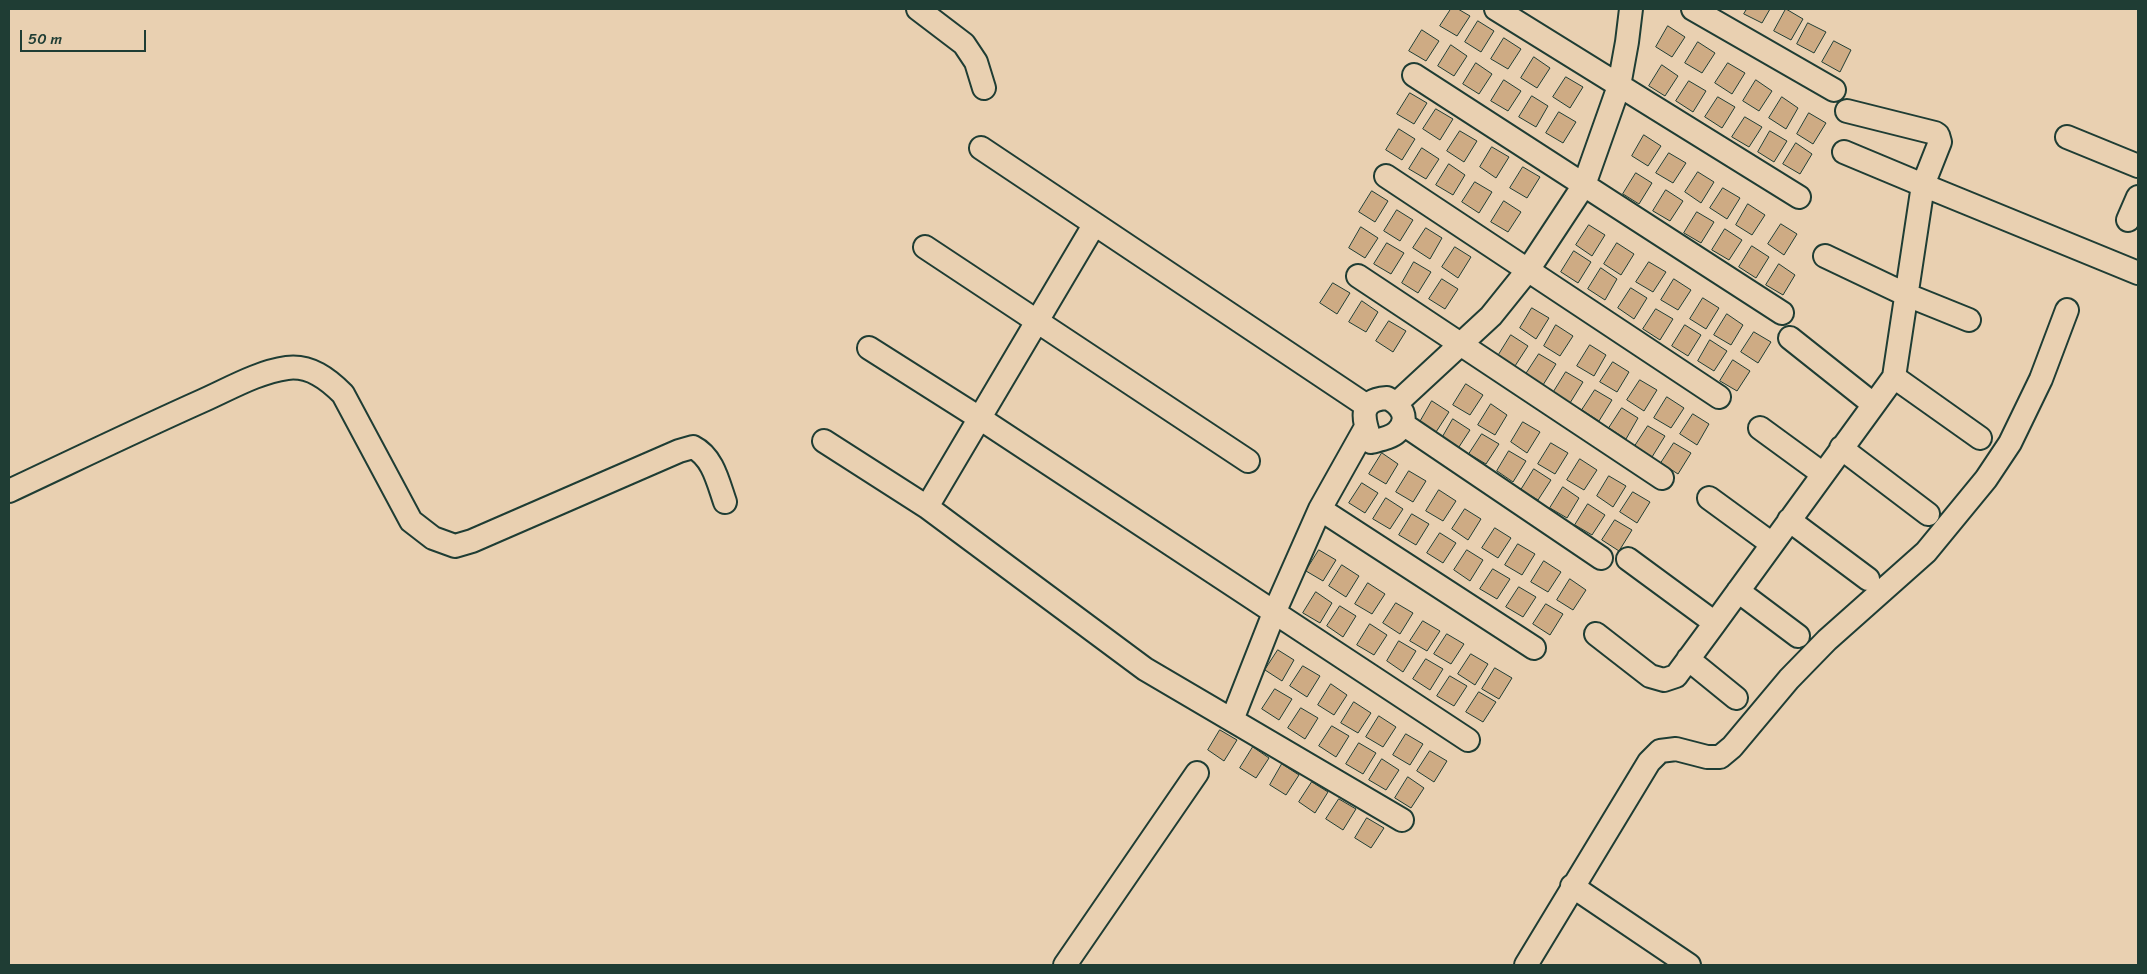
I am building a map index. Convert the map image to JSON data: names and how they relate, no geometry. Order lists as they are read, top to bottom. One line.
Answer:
{"scale_bar":"50 m"}
